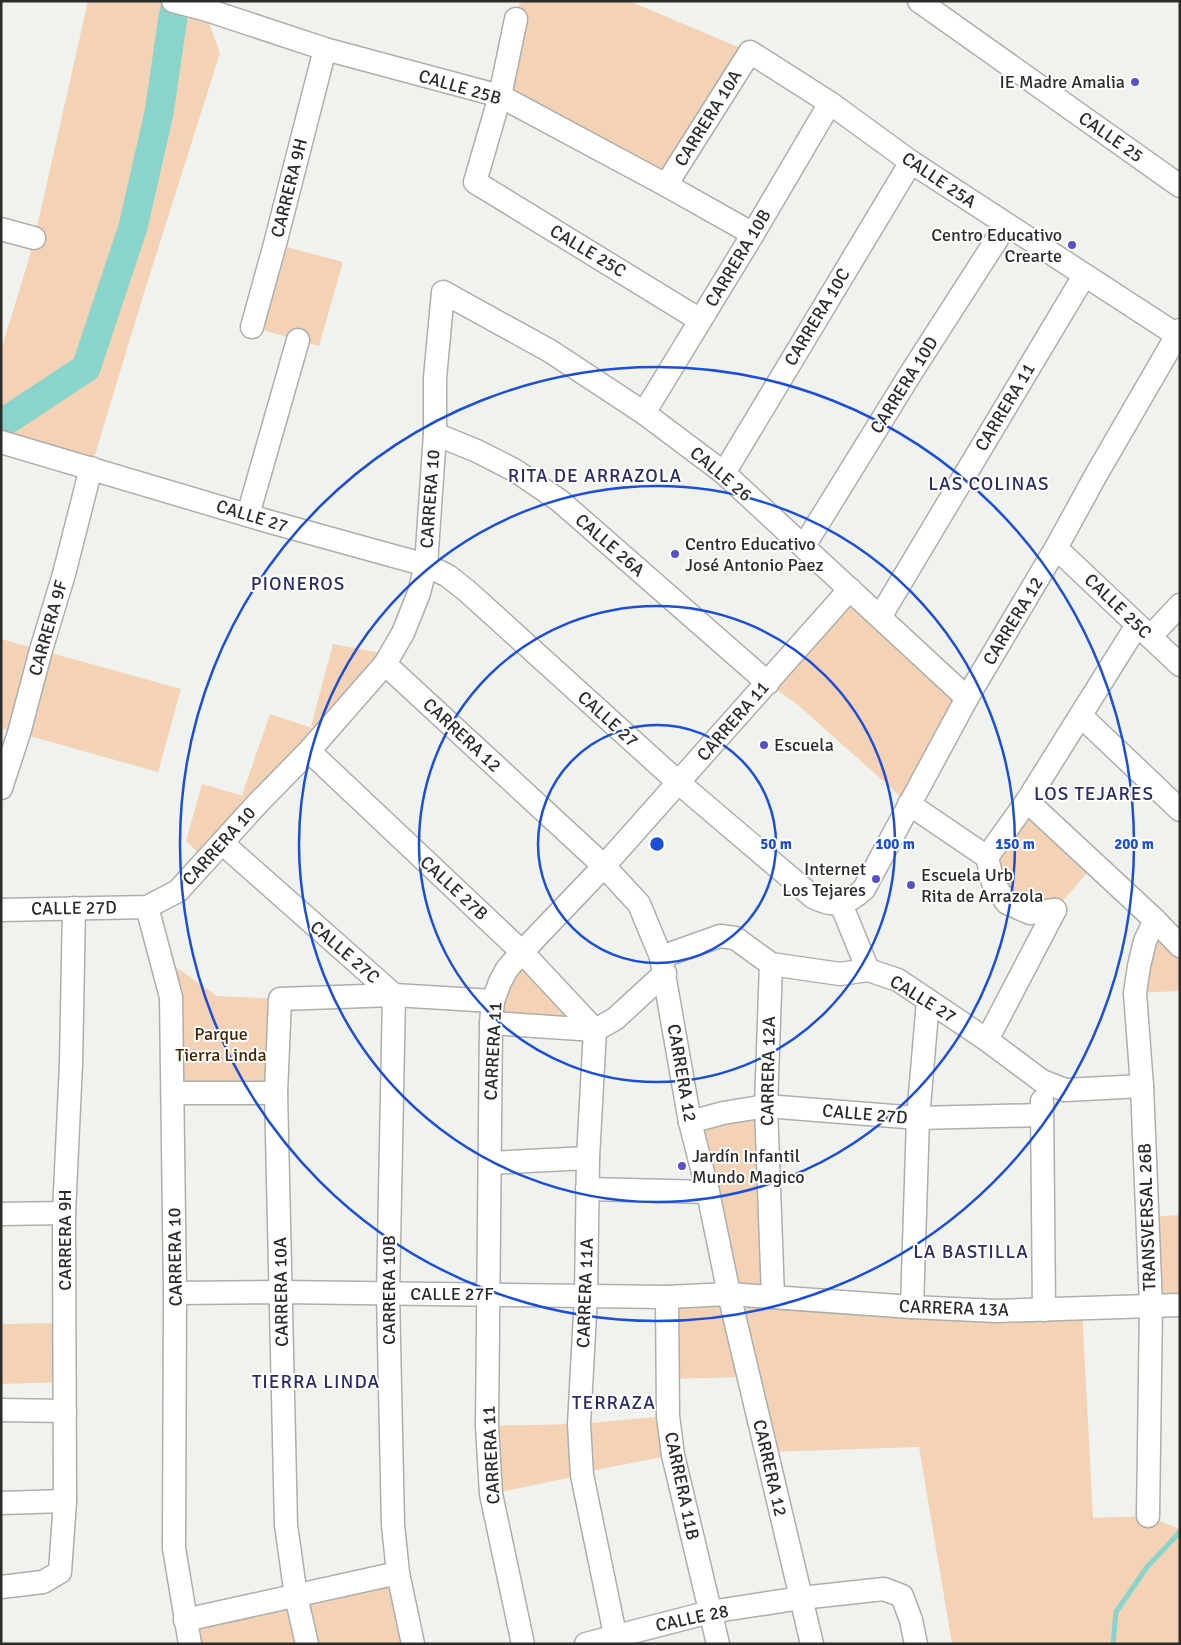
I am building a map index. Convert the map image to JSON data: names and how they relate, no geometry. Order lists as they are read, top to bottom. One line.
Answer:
{"streets":{"street":["CALLE 25B","CARRERA 10A","CALLE 25","CALLE 25A","CARRERA 9H","CALLE 25C","CARRERA 10B","CARRERA 10C","CARRERA 10D","CARRERA 11","CALLE 26","CARRERA 10","CALLE 27","CALLE 26A","CARRERA 12","CARRERA 9F","CALLE 27B","CALLE 27D","CALLE 27C","CARRERA 12A","TRANSVERSAL 26B","CARRERA 11A","CALLE 27F","CARRERA 13A","CARRERA 11B","CALLE 28"]},"crossings":[["CALLE 25B","CARRERA 10A"],["CALLE 25B","CARRERA 9H"],["CALLE 25B","CALLE 25C"],["CALLE 25B","CARRERA 10B"],["CARRERA 10A","CALLE 25A"],["CARRERA 10A","CARRERA 10B"],["CARRERA 10A","CALLE 27C"],["CARRERA 10A","CALLE 27F"],["CALLE 25A","CARRERA 10B"],["CALLE 25A","CARRERA 10C"],["CALLE 25A","CARRERA 10D"],["CALLE 25A","CARRERA 11"],["CALLE 25A","CARRERA 12"],["CARRERA 9H","CALLE 27D"],["CALLE 25C","CARRERA 10B"],["CALLE 25C","CARRERA 12"],["CARRERA 10B","CALLE 26"],["CARRERA 10B","CALLE 27C"],["CARRERA 10B","CALLE 27F"],["CARRERA 10C","CALLE 26"],["CARRERA 10D","CALLE 26"],["CARRERA 11","CALLE 26"],["CARRERA 11","CALLE 27"],["CARRERA 11","CALLE 26A"],["CARRERA 11","CARRERA 12"],["CARRERA 11","CALLE 27B"],["CARRERA 11","CALLE 27C"],["CARRERA 11","CALLE 27F"],["CALLE 26","CARRERA 10"],["CALLE 26","CARRERA 12"],["CARRERA 10","CALLE 27"],["CARRERA 10","CALLE 26A"],["CARRERA 10","CARRERA 12"],["CARRERA 10","CALLE 27B"],["CARRERA 10","CALLE 27D"],["CARRERA 10","CALLE 27C"],["CARRERA 10","CALLE 27F"],["CALLE 27","CARRERA 12"],["CALLE 27","CARRERA 9F"],["CALLE 27","TRANSVERSAL 26B"],["CARRERA 12","CALLE 27D"],["CARRERA 12","CALLE 27F"],["CARRERA 12","CARRERA 13A"],["CARRERA 12","CALLE 28"],["CALLE 27B","CALLE 27C"],["CALLE 27B","CARRERA 11A"],["CALLE 27D","CARRERA 12A"],["CALLE 27C","CARRERA 11A"],["CARRERA 12A","CARRERA 13A"],["TRANSVERSAL 26B","CARRERA 13A"],["CARRERA 11A","CALLE 27F"],["CARRERA 11A","CALLE 28"],["CALLE 27F","CARRERA 13A"],["CALLE 27F","CARRERA 11B"],["CARRERA 11B","CALLE 28"]],"districts":["RITA DE ARRAZOLA","LAS COLINAS","PIONEROS","LOS TEJARES","LA BASTILLA","TIERRA LINDA","TERRAZA"],"parks":["Parque Tierra Linda"],"places":["IE Madre Amalia","Centro Educativo Crearte","Centro Educativo José Antonio Paez","Escuela","Internet Los Tejares","Escuela Urb Rita de Arrazola","Jardín Infantil Mundo Magico"],"rings":["50 m","100 m","150 m","200 m"]}
